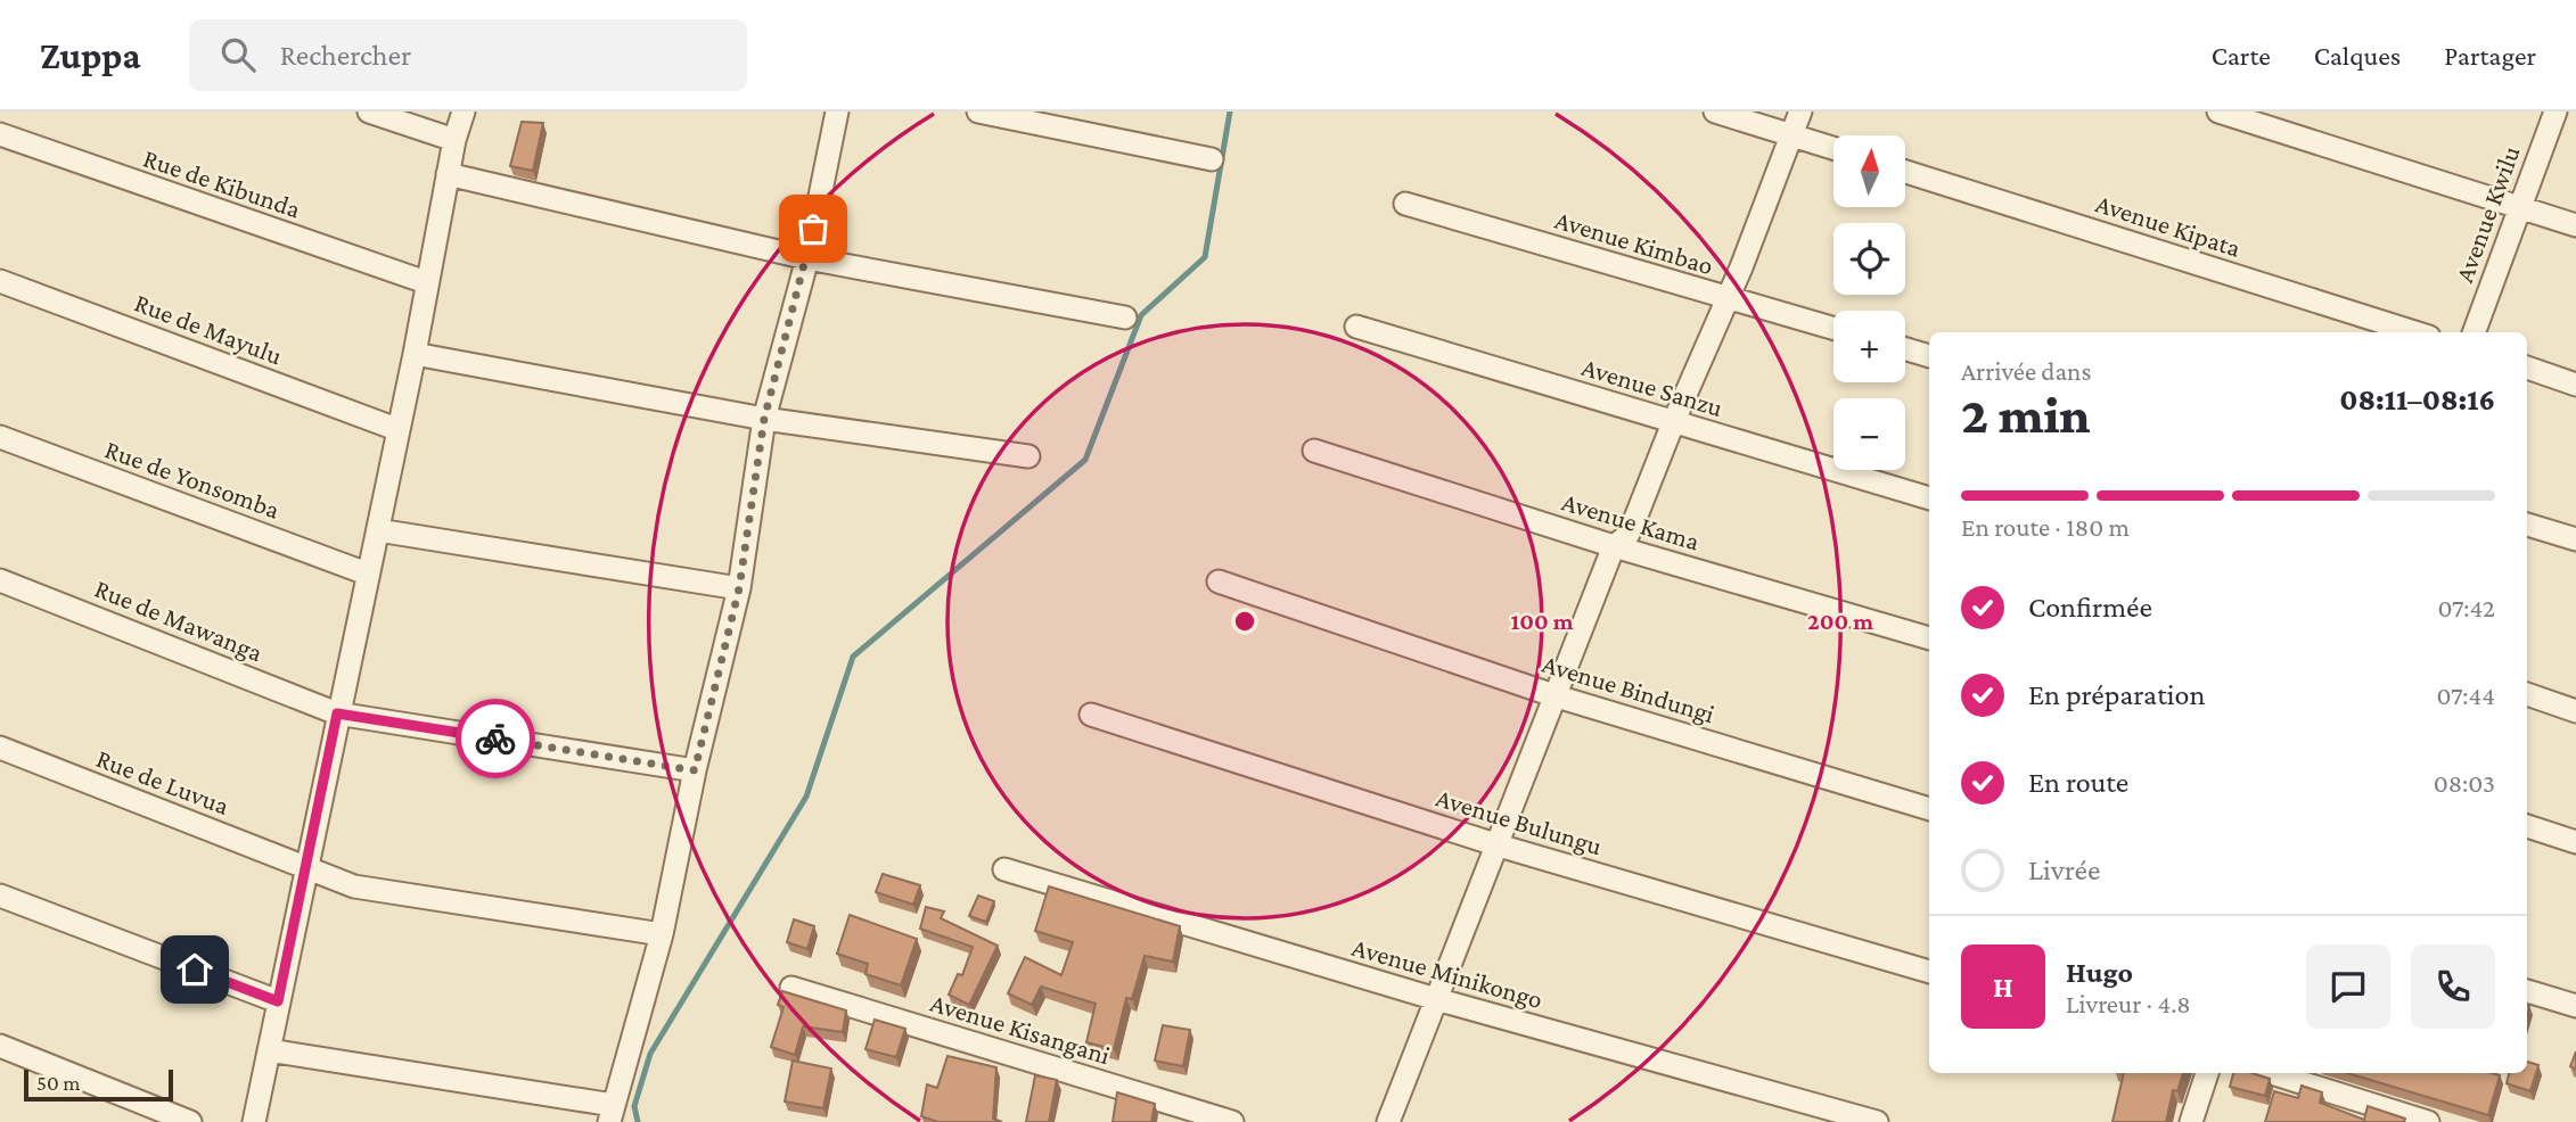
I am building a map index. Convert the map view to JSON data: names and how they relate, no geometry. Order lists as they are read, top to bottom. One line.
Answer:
{"streets":{"street":["Rue de Kibunda","Avenue Kwilu","Avenue Kipata","Avenue Kimbao","Rue de Mayulu","Avenue Sanzu","Rue de Yonsomba","Avenue Kama","Rue de Mawanga","Avenue Bindungi","Rue de Luvua","Avenue Bulungu","Avenue Minikongo","Avenue Kisangani"]},"scale_bar":"50 m","north":"top","page":{"header":"Zuppa","search":"Rechercher","nav":["Carte","Calques","Partager"],"map_buttons":["+","−"],"heading":["2 min","Arrivée dans","08:11–08:16"],"panel":["Hugo","Livreur · 4.8"],"bar":"En route · 180 m","list":[["Confirmée","07:42"],["En préparation","07:44"],["En route","08:03"],"Livrée"],"round":"H","scale":"50 m"},"rings":["100 m","200 m"]}
